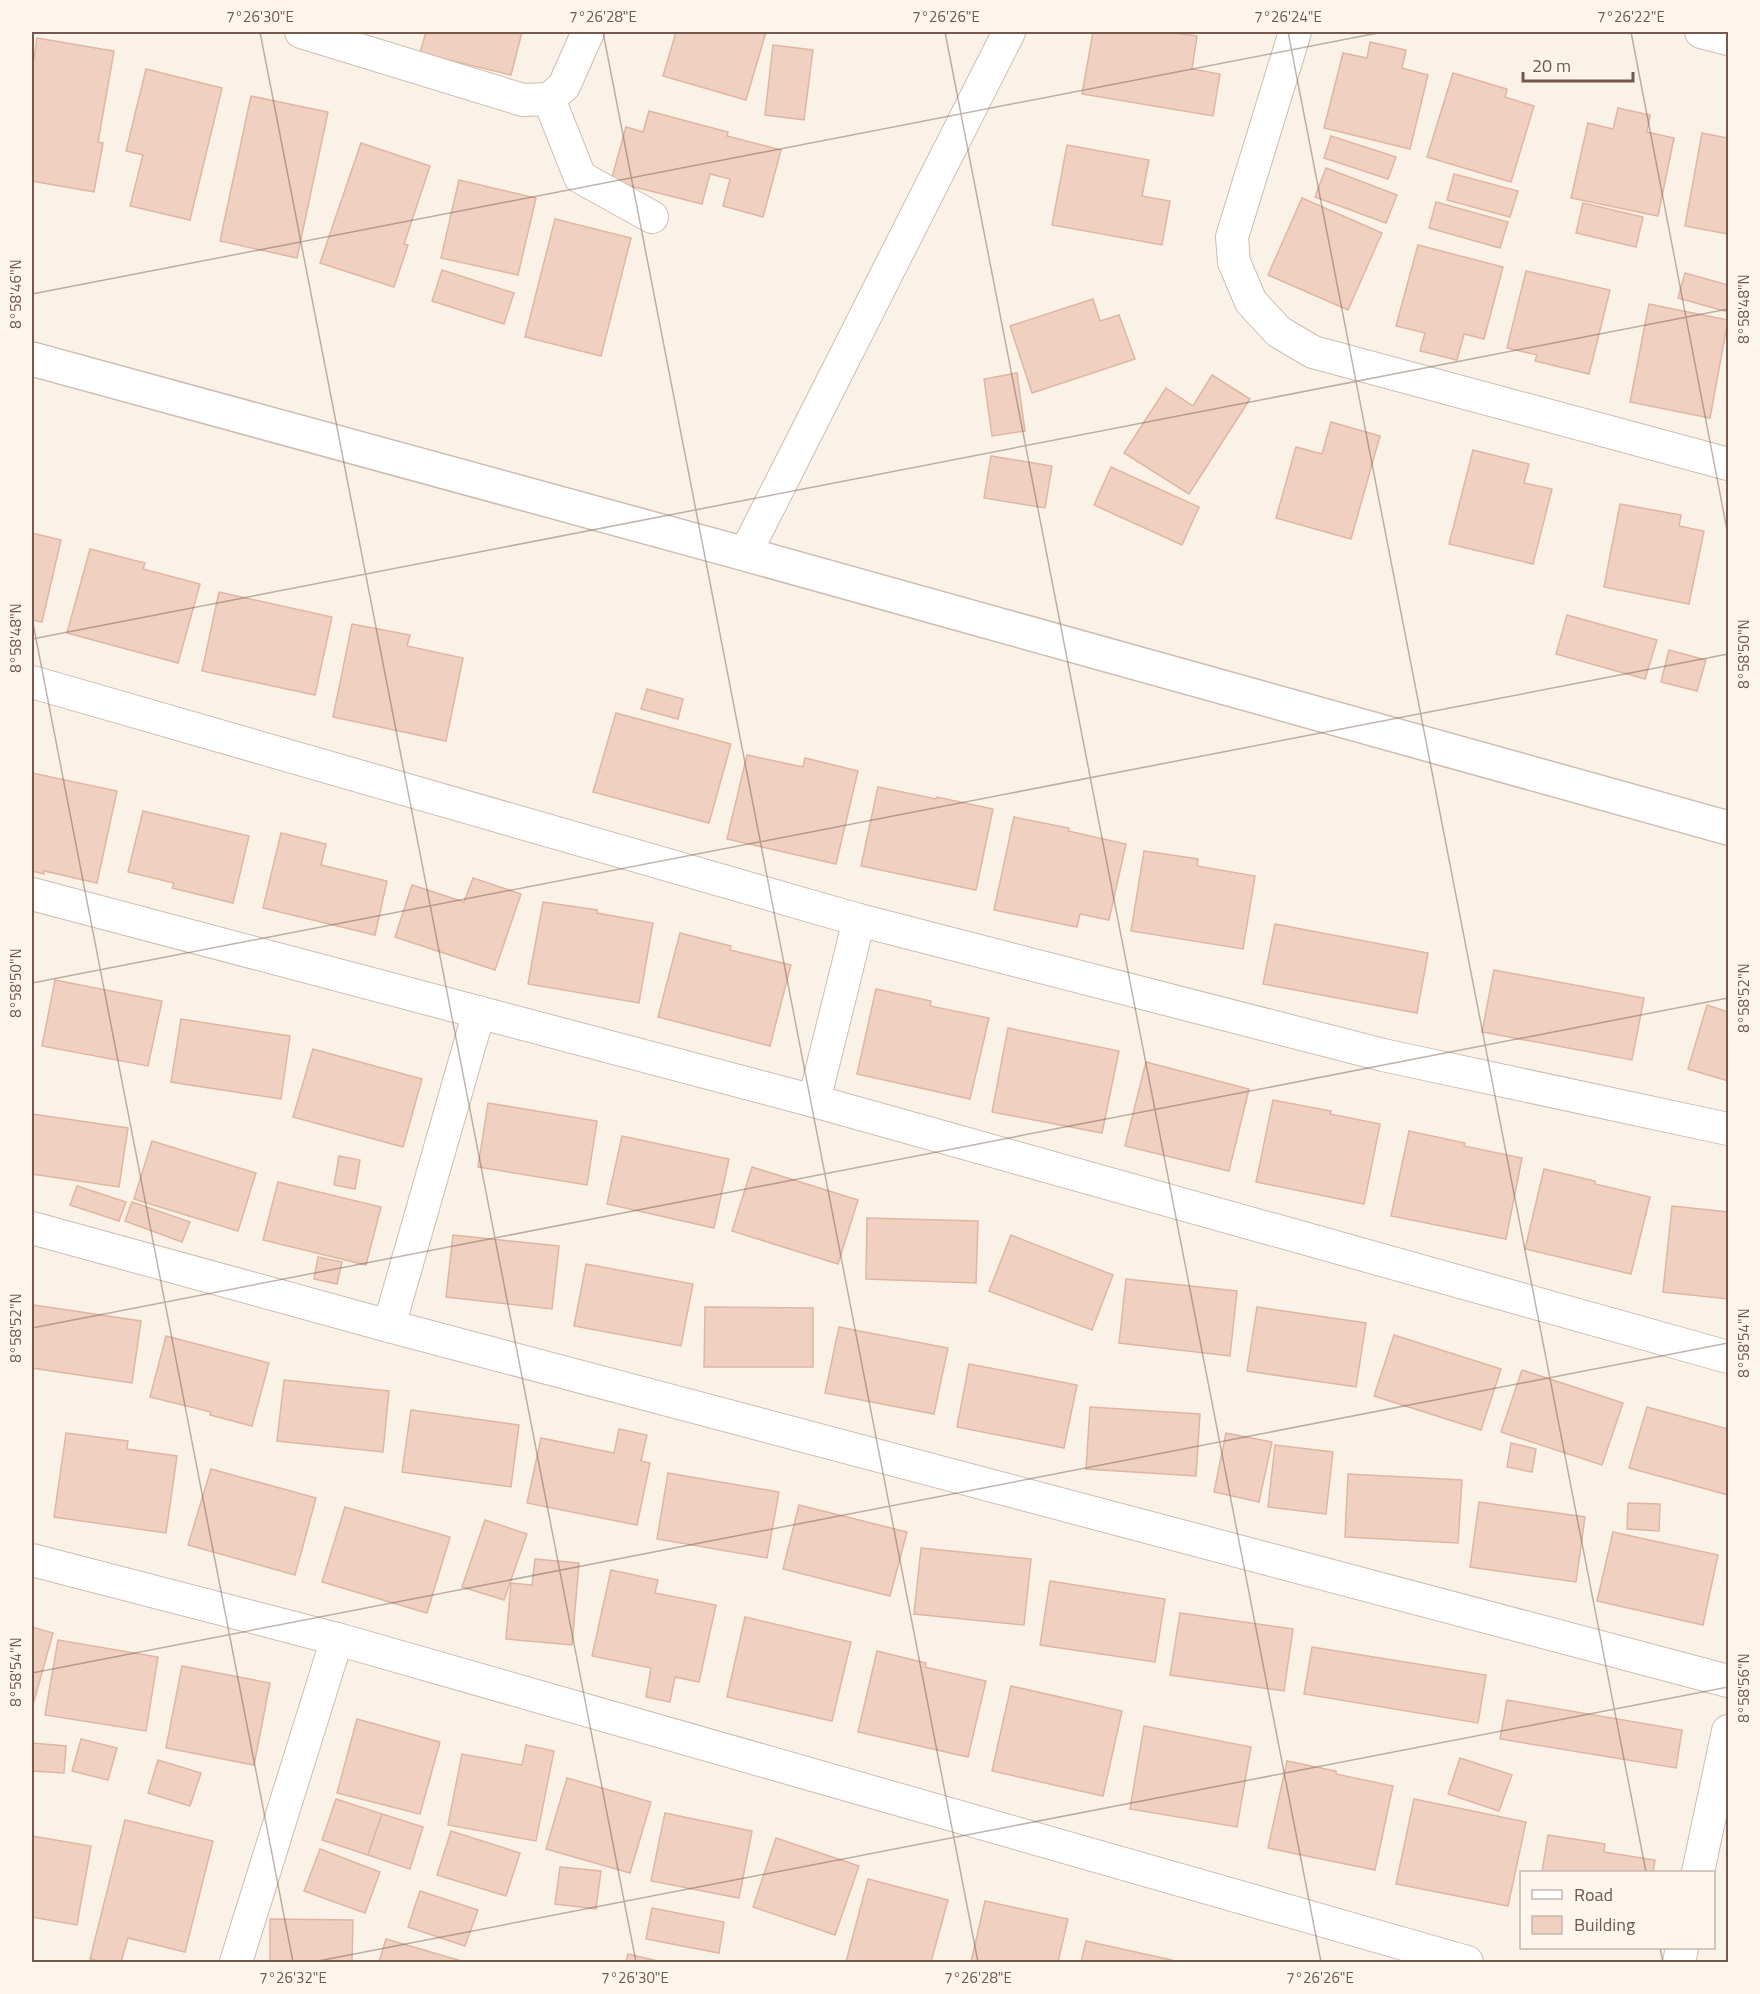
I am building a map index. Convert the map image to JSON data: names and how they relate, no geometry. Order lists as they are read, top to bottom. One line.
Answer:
{"legend":["Road","Building"],"scale_bar":"20 m","coordinates":["7°26'30\"E","7°26'28\"E","7°26'26\"E","7°26'24\"E","7°26'22\"E","8°58'46\"N","8°58'48\"N","8°58'50\"N","8°58'52\"N","8°58'54\"N","8°58'56\"N","7°26'32\"E"]}
